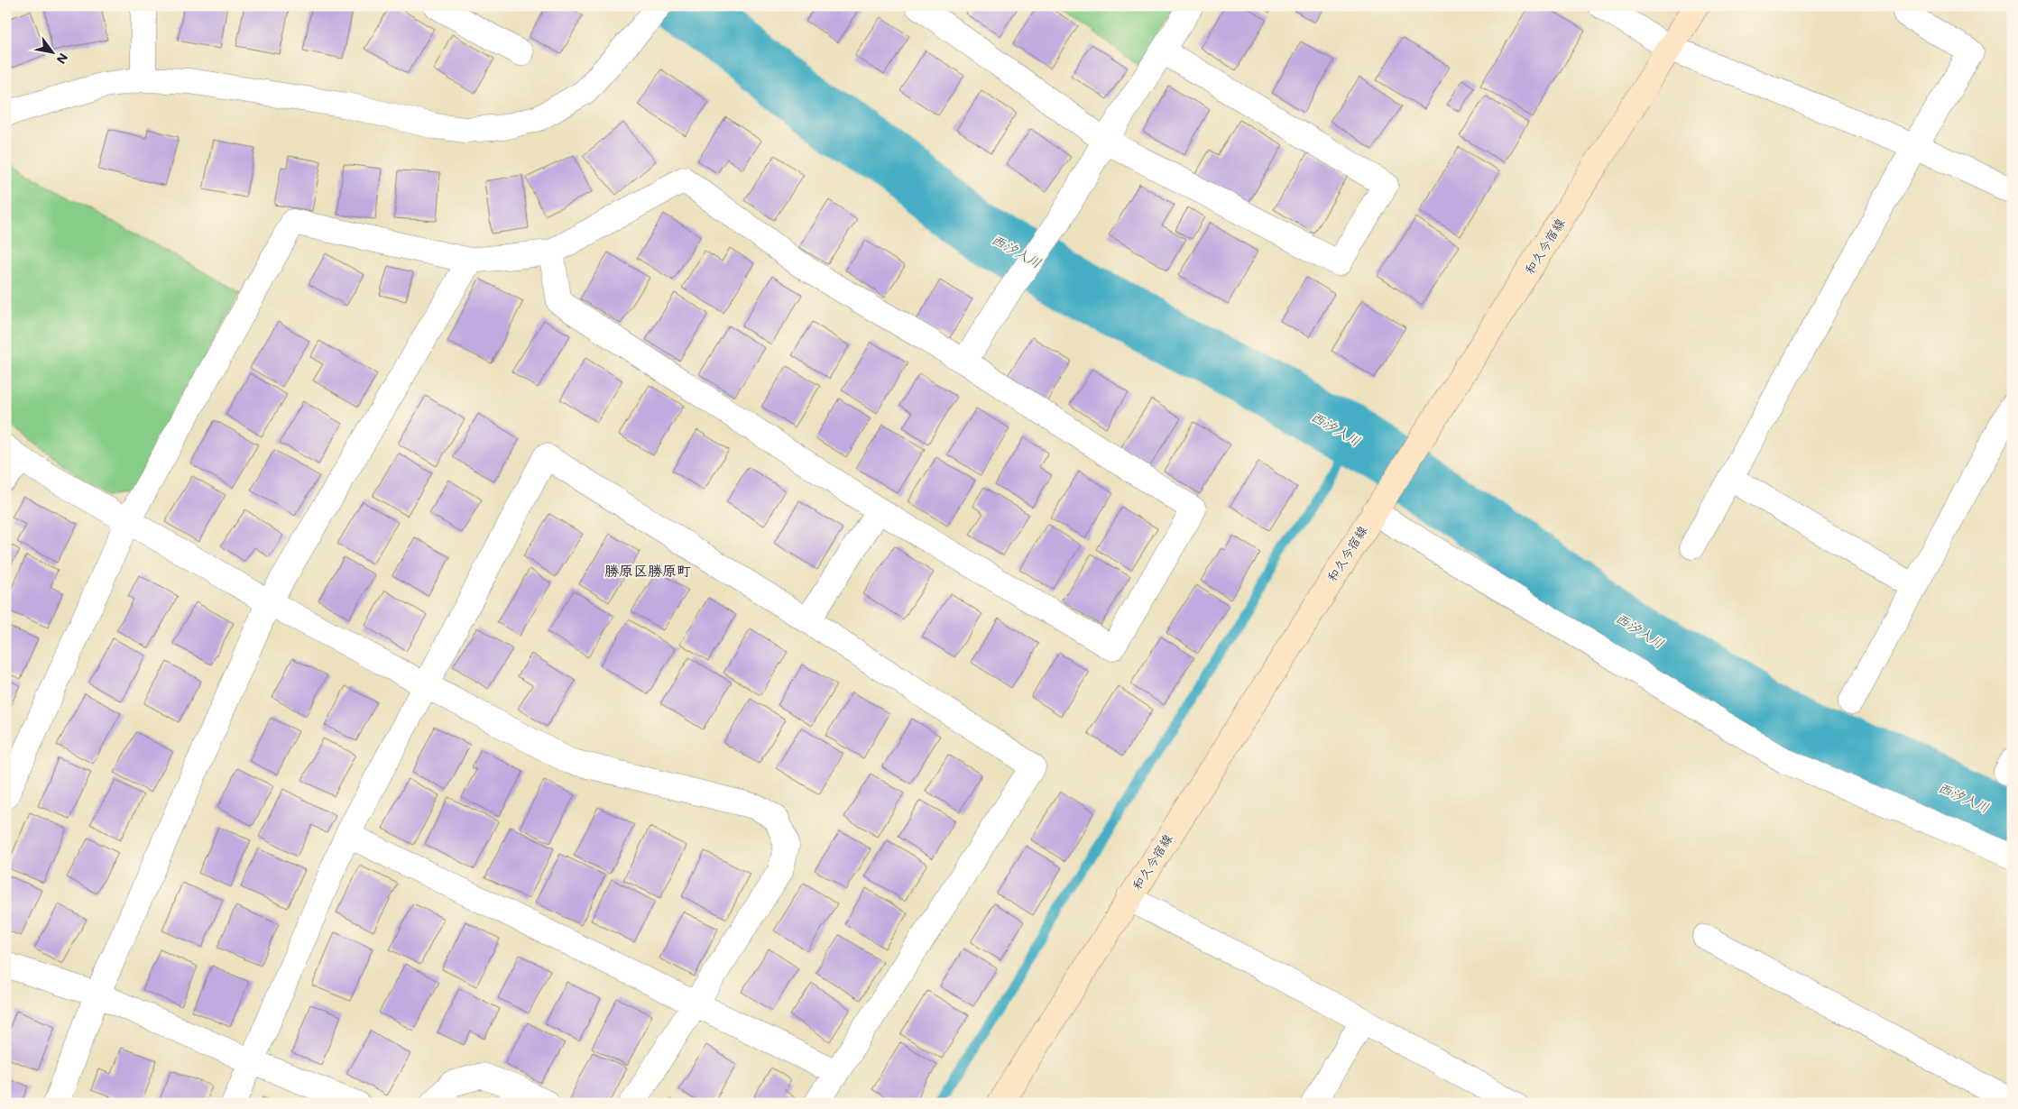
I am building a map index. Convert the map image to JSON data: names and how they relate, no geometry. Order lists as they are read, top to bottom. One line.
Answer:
{"streets":{"main road":["和久今宿線"]},"districts":["勝原区勝原町"],"water":["西汐入川"],"north":"bottom right"}
